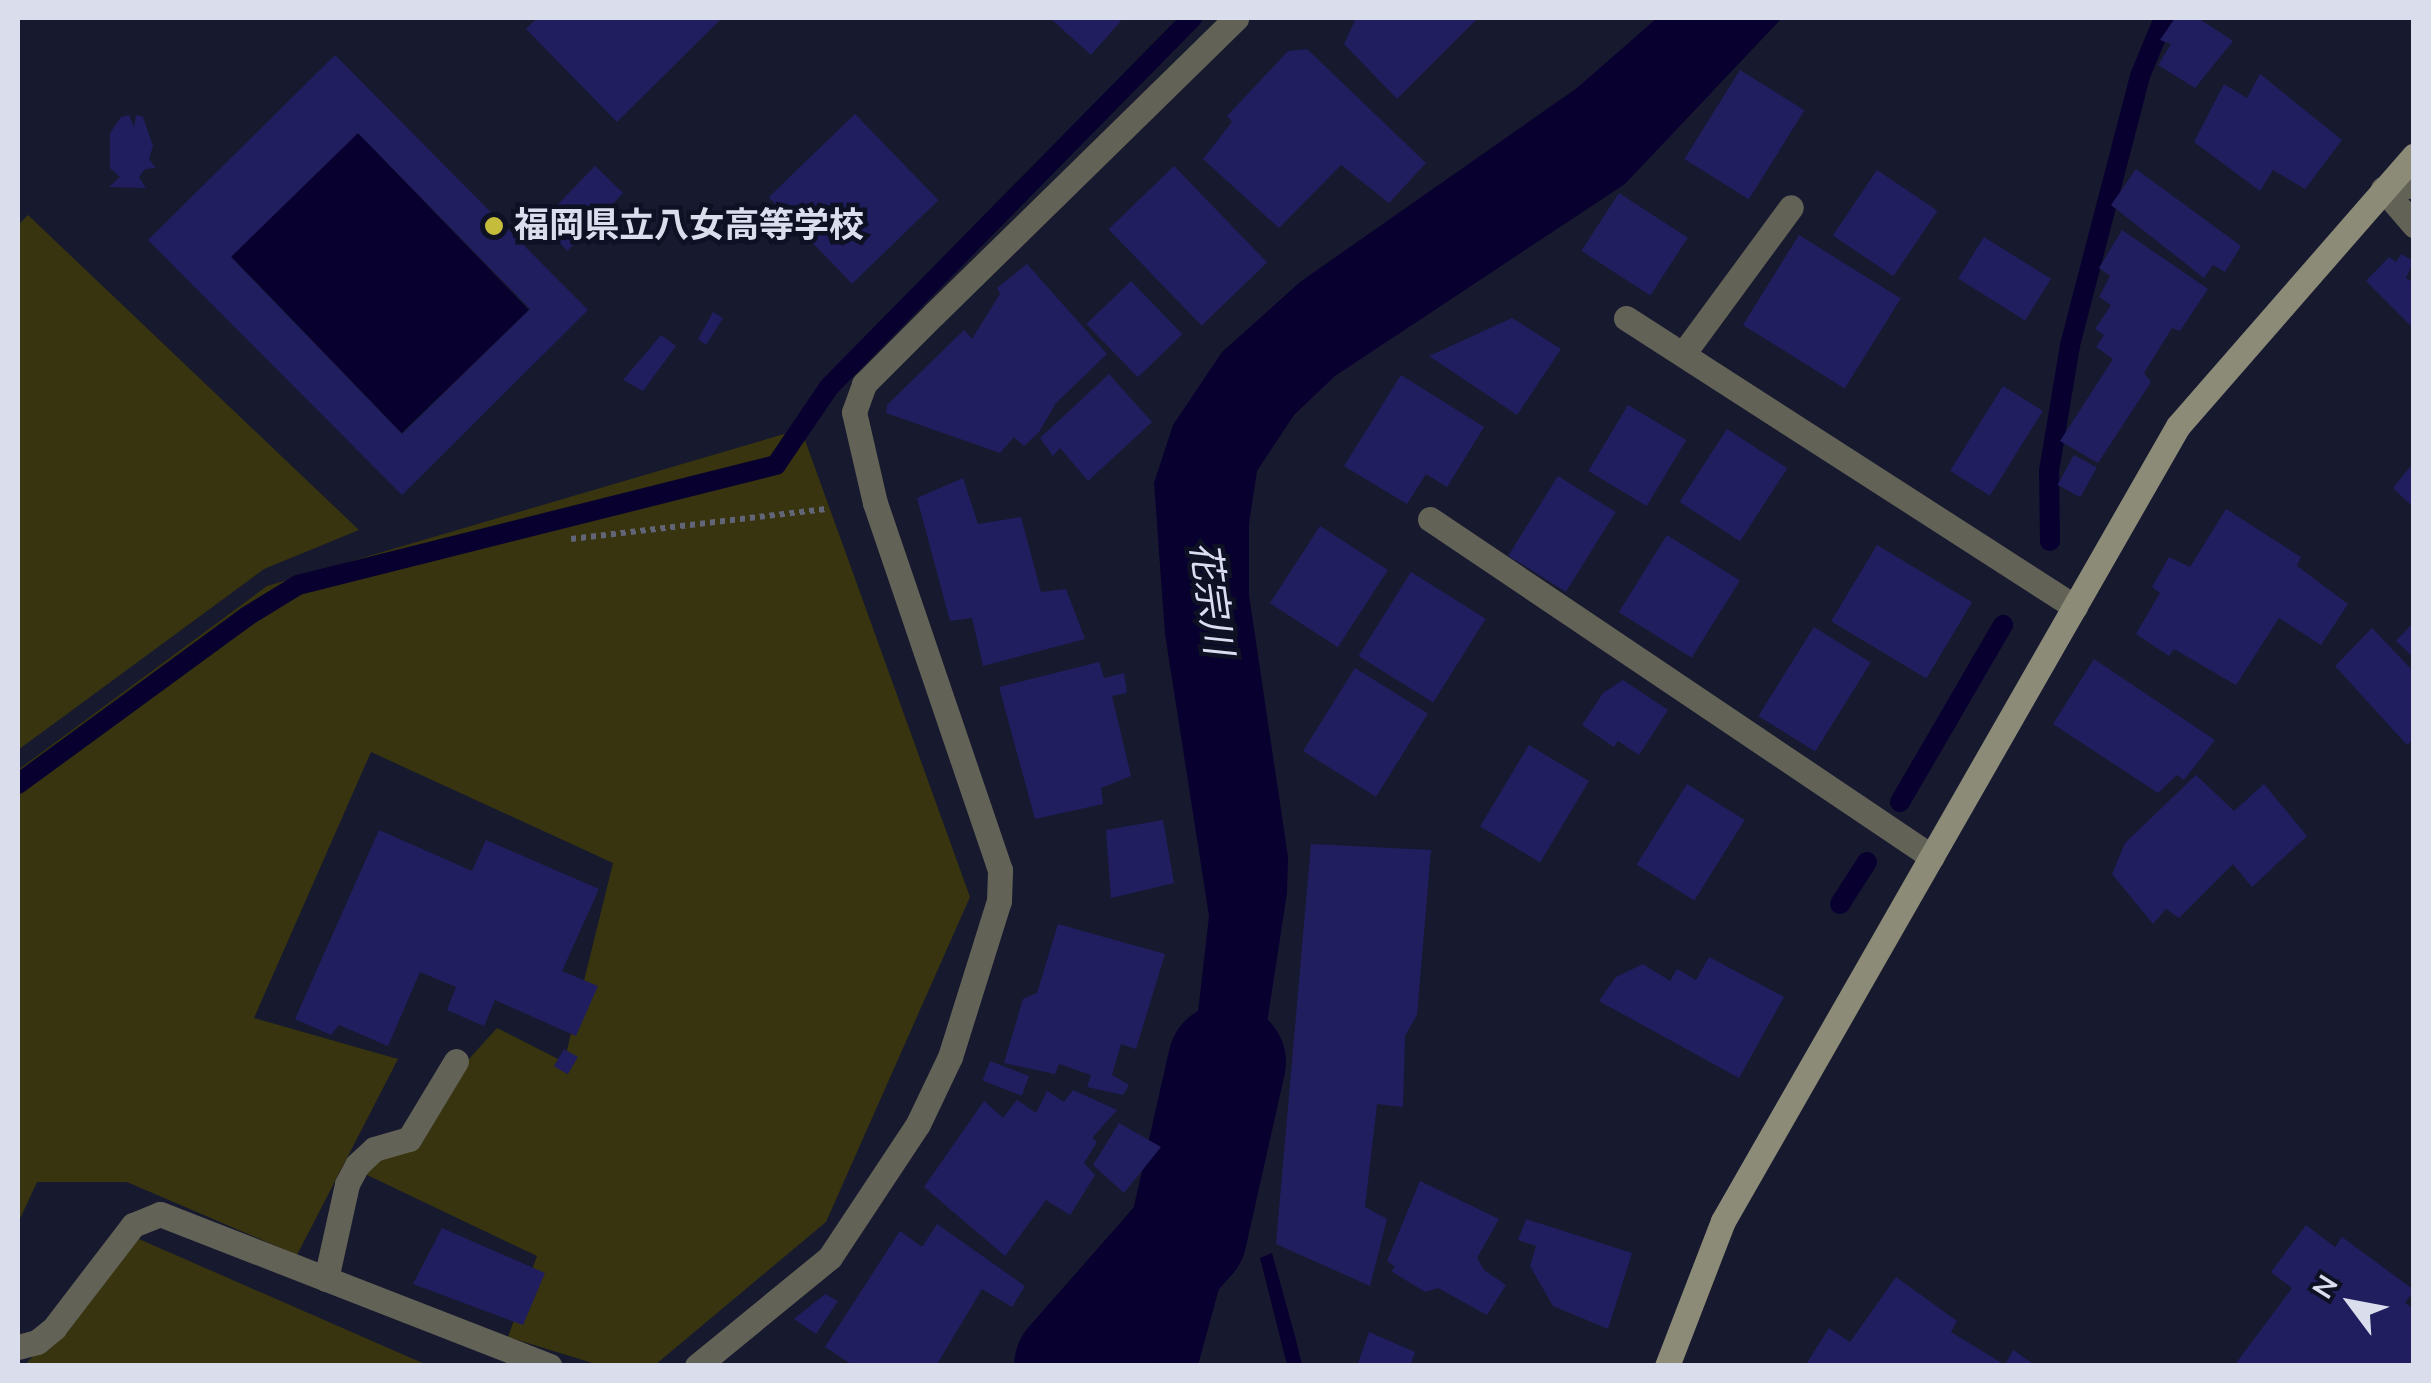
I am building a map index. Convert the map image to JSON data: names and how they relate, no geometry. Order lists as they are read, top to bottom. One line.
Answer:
{"water":["花宗川"],"places":["福岡県立八女高等学校"],"north":"top left"}
